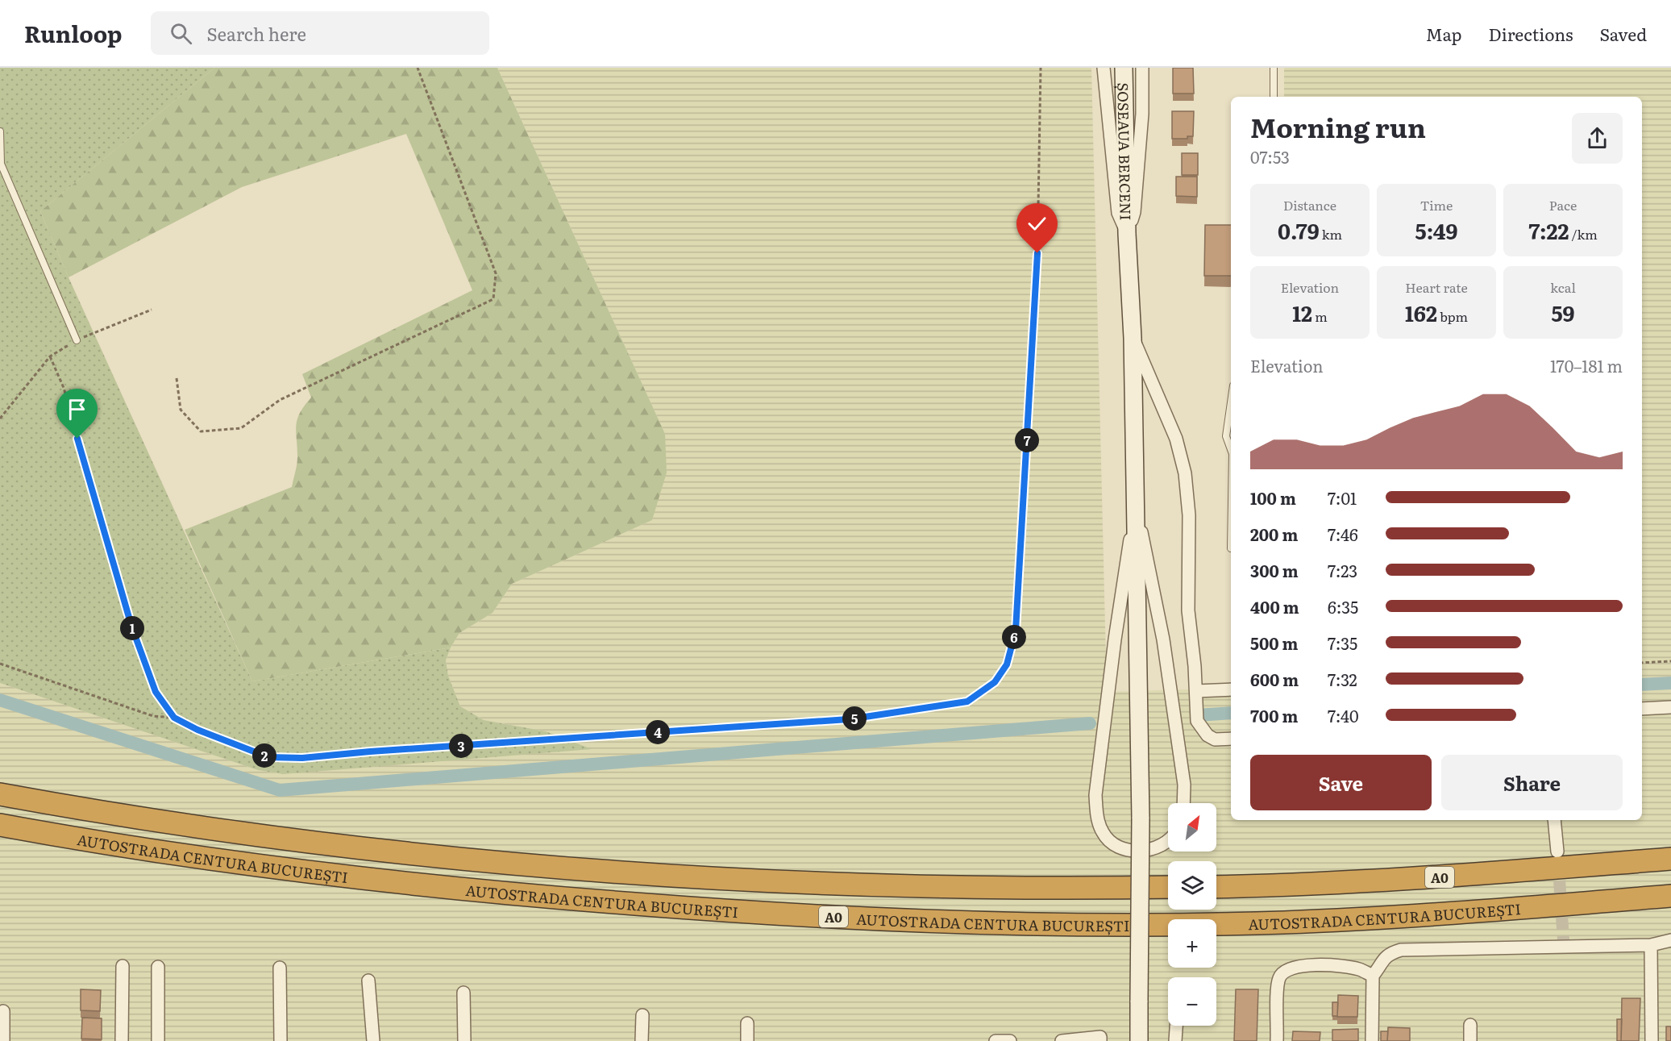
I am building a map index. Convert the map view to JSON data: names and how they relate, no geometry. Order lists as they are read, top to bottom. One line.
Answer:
{"streets":{"highway":["AUTOSTRADA CENTURA BUCUREȘTI","A0"],"main road":["ȘOSEAUA BERCENI"]},"north":"top right","page":{"header":"Runloop","search":"Search here","nav":["Map","Directions","Saved"],"heading":["Morning run","07:53"],"stats":[["Distance","0.79 km"],["Time","5:49"],["Pace","7:22 /km"],["Elevation","12 m"],["Heart rate","162 bpm"],["kcal","59"]],"chart":["Elevation","170–181 m"],"pins":["7","1","6","5","4","3","2"],"list":[{"name":"100 m","note":"7:01"},{"name":"200 m","note":"7:46"},{"name":"300 m","note":"7:23"},{"name":"400 m","note":"6:35"},{"name":"500 m","note":"7:35"},{"name":"600 m","note":"7:32"},{"name":"700 m","note":"7:40"}],"buttons":["Save","Share"],"map_buttons":["+","−"]}}
